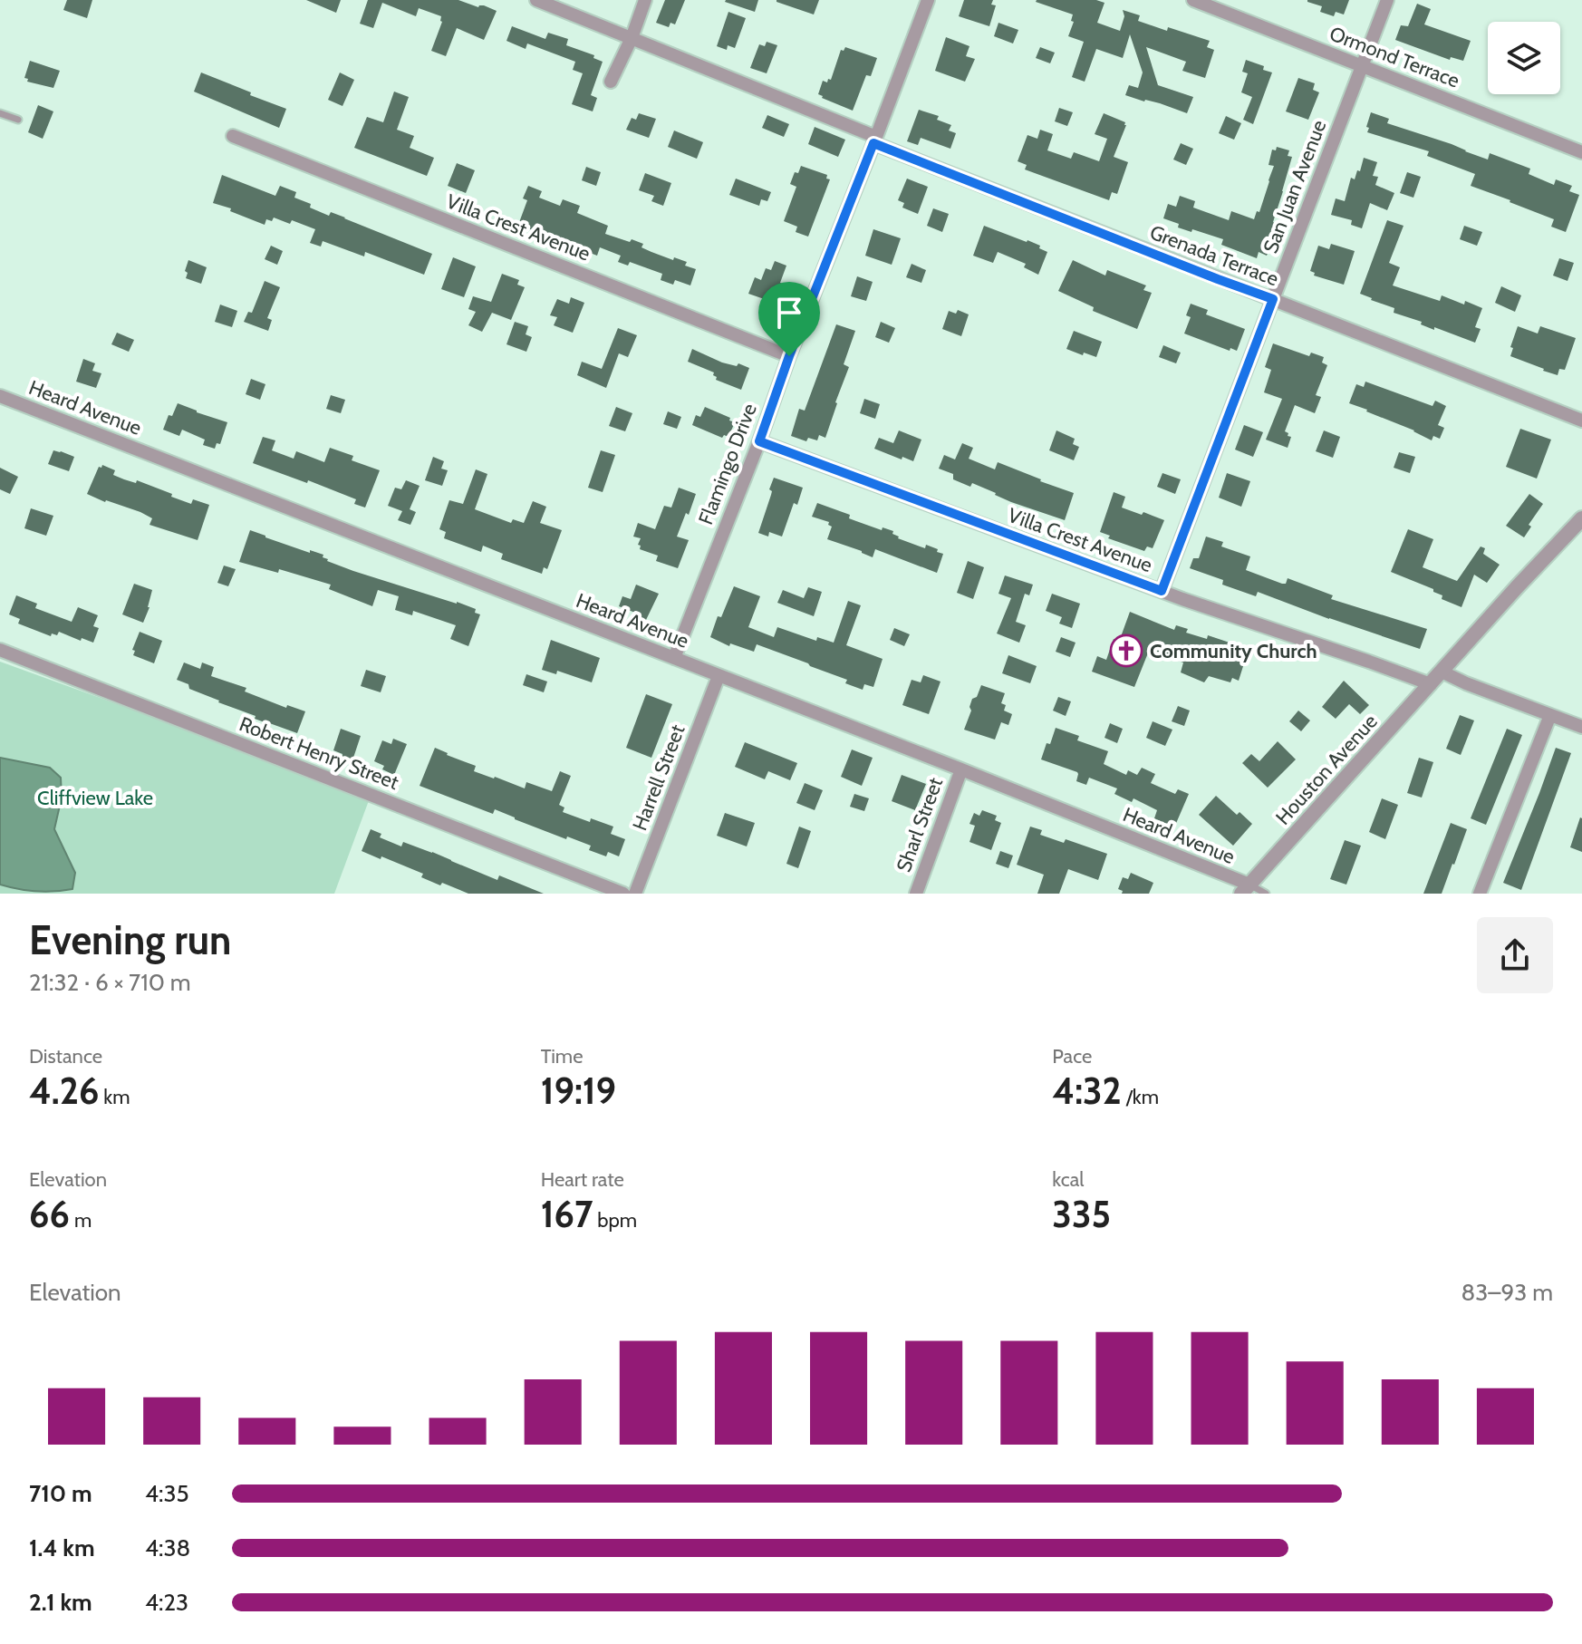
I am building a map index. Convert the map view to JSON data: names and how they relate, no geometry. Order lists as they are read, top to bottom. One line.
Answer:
{"streets":{"street":["Ormond Terrace","San Juan Avenue","Villa Crest Avenue","Grenada Terrace","Heard Avenue","Flamingo Drive","Robert Henry Street","Houston Avenue","Harrell Street","Sharl Street"]},"crossings":[["Ormond Terrace","San Juan Avenue"],["San Juan Avenue","Villa Crest Avenue"],["San Juan Avenue","Grenada Terrace"],["Villa Crest Avenue","Flamingo Drive"],["Villa Crest Avenue","Houston Avenue"],["Grenada Terrace","Flamingo Drive"],["Heard Avenue","Flamingo Drive"],["Heard Avenue","Houston Avenue"],["Heard Avenue","Harrell Street"],["Heard Avenue","Sharl Street"]],"parks":["Cliffview Lake"],"places":{"church":["Community Church"]},"page":{"heading":["Evening run","21:32 · 6 × 710 m"],"stats":[["Distance","4.26 km"],["Time","19:19"],["Pace","4:32 /km"],["Elevation","66 m"],["Heart rate","167 bpm"],["kcal","335"]],"chart":["Elevation","83–93 m"],"list":[{"name":"710 m","note":"4:35"},{"name":"1.4 km","note":"4:38"},{"name":"2.1 km","note":"4:23"}]}}
